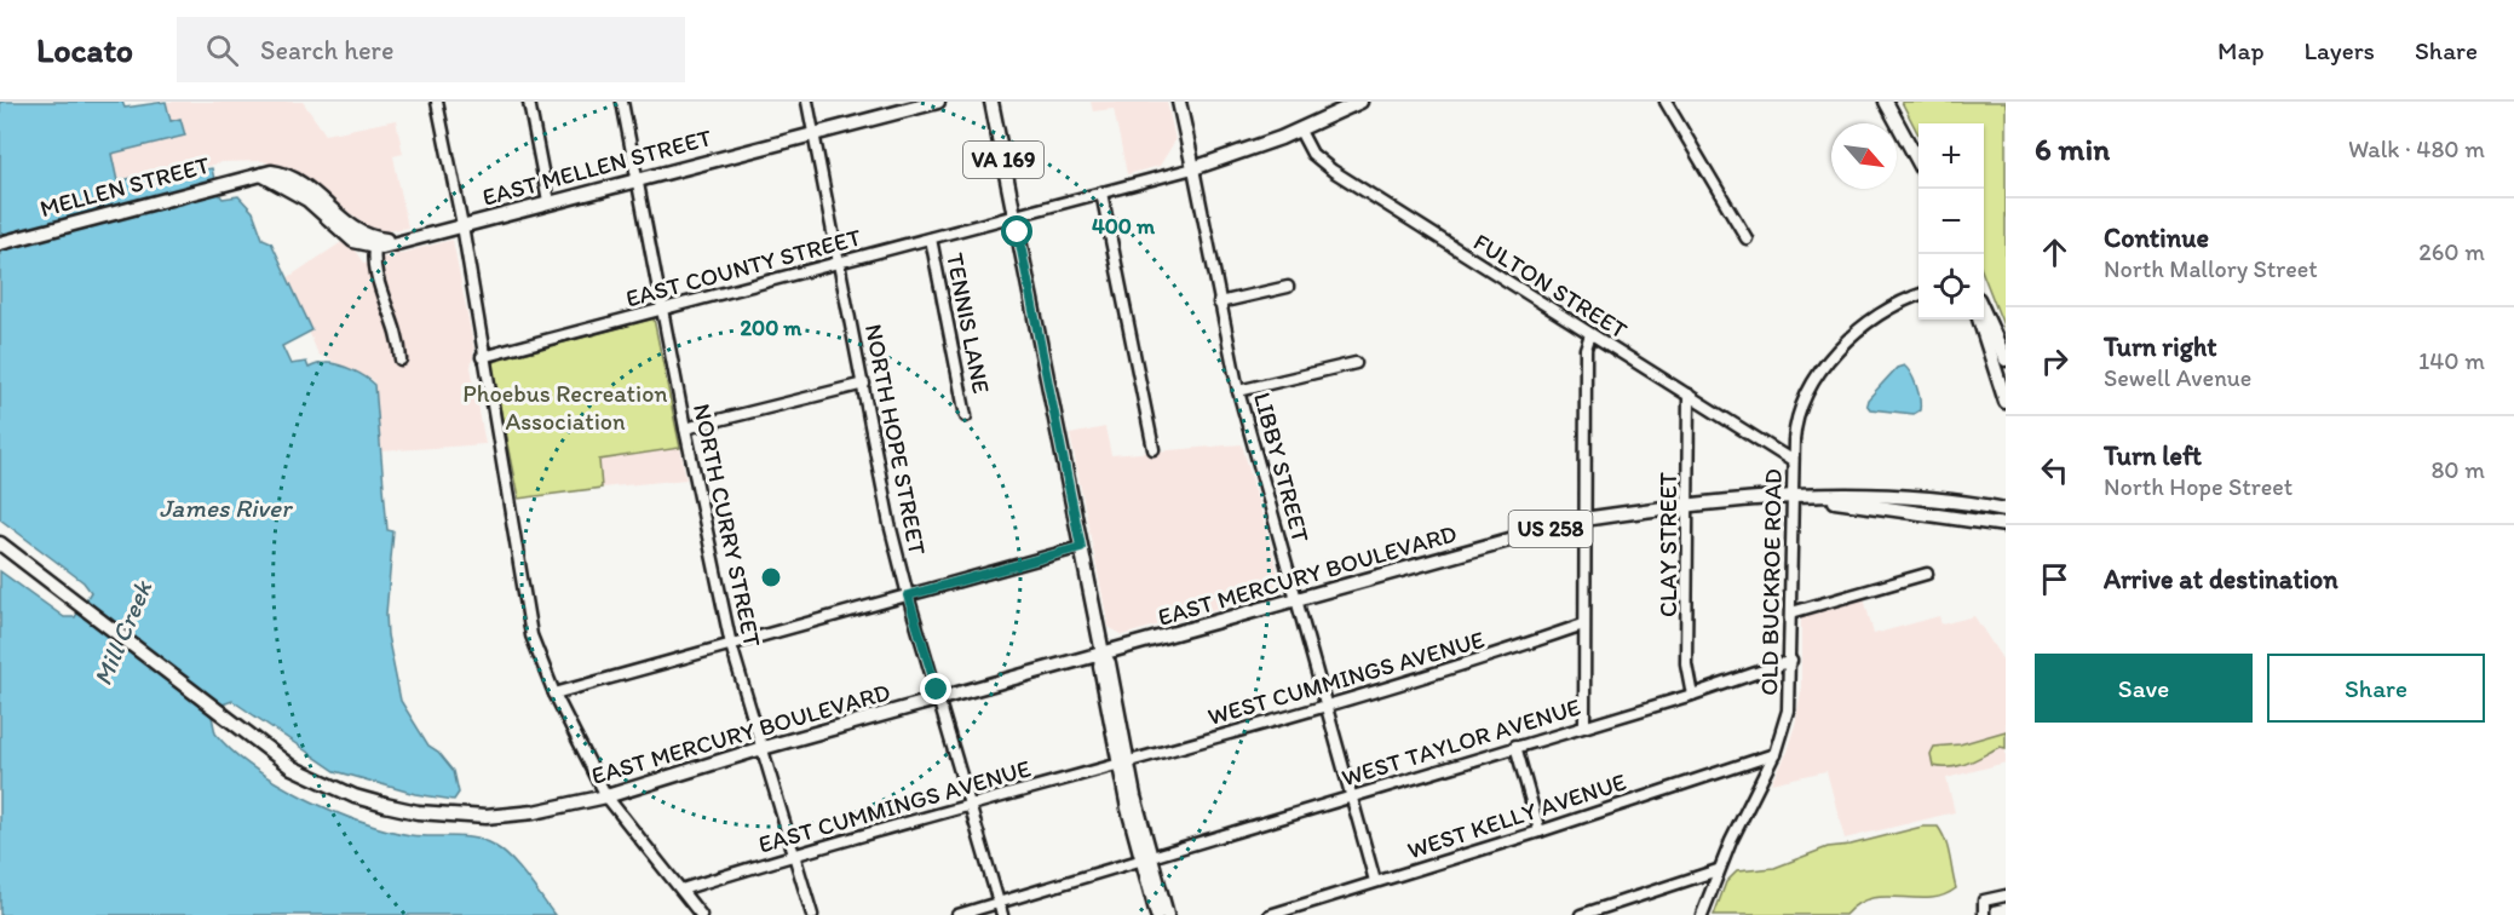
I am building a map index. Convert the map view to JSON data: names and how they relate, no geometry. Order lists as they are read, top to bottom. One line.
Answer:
{"streets":{"main road":["VA 169","EAST MELLEN STREET","MELLEN STREET","LIBBY STREET","US 258","EAST MERCURY BOULEVARD"],"street":["EAST COUNTY STREET","FULTON STREET","TENNIS LANE","NORTH HOPE STREET","NORTH CURRY STREET","CLAY STREET","OLD BUCKROE ROAD","WEST CUMMINGS AVENUE","WEST TAYLOR AVENUE","EAST CUMMINGS AVENUE","WEST KELLY AVENUE"]},"crossings":[["VA 169","EAST COUNTY STREET"],["VA 169","EAST MERCURY BOULEVARD"],["VA 169","WEST CUMMINGS AVENUE"],["VA 169","WEST TAYLOR AVENUE"],["VA 169","EAST CUMMINGS AVENUE"],["EAST MELLEN STREET","MELLEN STREET"],["EAST MELLEN STREET","NORTH HOPE STREET"],["EAST MELLEN STREET","NORTH CURRY STREET"],["EAST COUNTY STREET","TENNIS LANE"],["EAST COUNTY STREET","NORTH HOPE STREET"],["EAST COUNTY STREET","LIBBY STREET"],["EAST COUNTY STREET","NORTH CURRY STREET"],["FULTON STREET","CLAY STREET"],["FULTON STREET","OLD BUCKROE ROAD"],["NORTH HOPE STREET","EAST MERCURY BOULEVARD"],["NORTH HOPE STREET","WEST TAYLOR AVENUE"],["NORTH HOPE STREET","EAST CUMMINGS AVENUE"],["LIBBY STREET","EAST MERCURY BOULEVARD"],["LIBBY STREET","WEST CUMMINGS AVENUE"],["LIBBY STREET","WEST TAYLOR AVENUE"],["LIBBY STREET","WEST KELLY AVENUE"],["NORTH CURRY STREET","EAST MERCURY BOULEVARD"],["NORTH CURRY STREET","EAST CUMMINGS AVENUE"],["CLAY STREET","EAST MERCURY BOULEVARD"],["CLAY STREET","WEST TAYLOR AVENUE"],["EAST MERCURY BOULEVARD","OLD BUCKROE ROAD"],["OLD BUCKROE ROAD","WEST TAYLOR AVENUE"],["OLD BUCKROE ROAD","WEST KELLY AVENUE"],["WEST CUMMINGS AVENUE","EAST CUMMINGS AVENUE"]],"water":["James River","Mill Creek"],"parks":["Phoebus Recreation Association"],"north":"bottom right","page":{"header":"Locato","search":"Search here","nav":["Map","Layers","Share"],"heading":["6 min","Walk · 480 m"],"map_buttons":["+","−"],"list":[["Continue","North Mallory Street","260 m"],["Turn right","Sewell Avenue","140 m"],["Turn left","North Hope Street","80 m"],"Arrive at destination"],"buttons":["Save","Share"]},"rings":["400 m","200 m"]}
